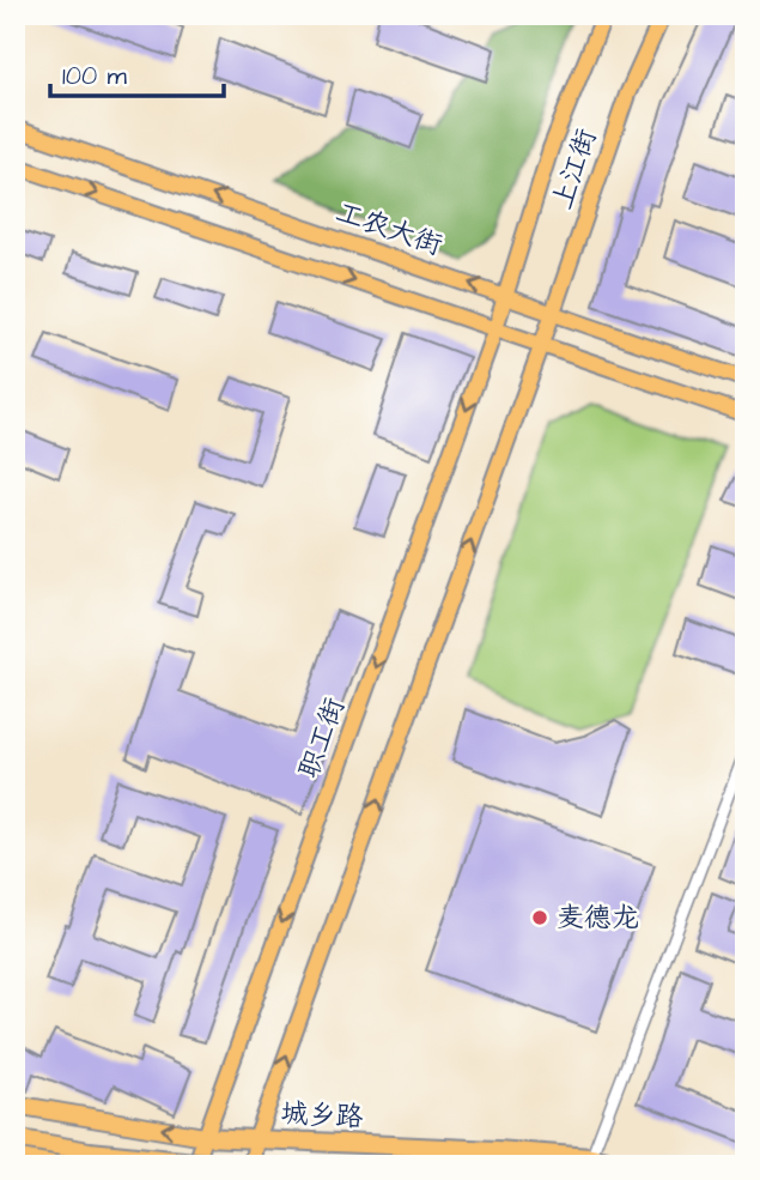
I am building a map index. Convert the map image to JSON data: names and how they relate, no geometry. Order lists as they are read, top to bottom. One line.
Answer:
{"streets":{"highway":["城乡路"],"main road":["上江街","工农大街","职工街"]},"crossings":[["上江街","工农大街"],["上江街","职工街"],["职工街","城乡路"]],"places":["麦德龙"],"scale_bar":"100 m"}
